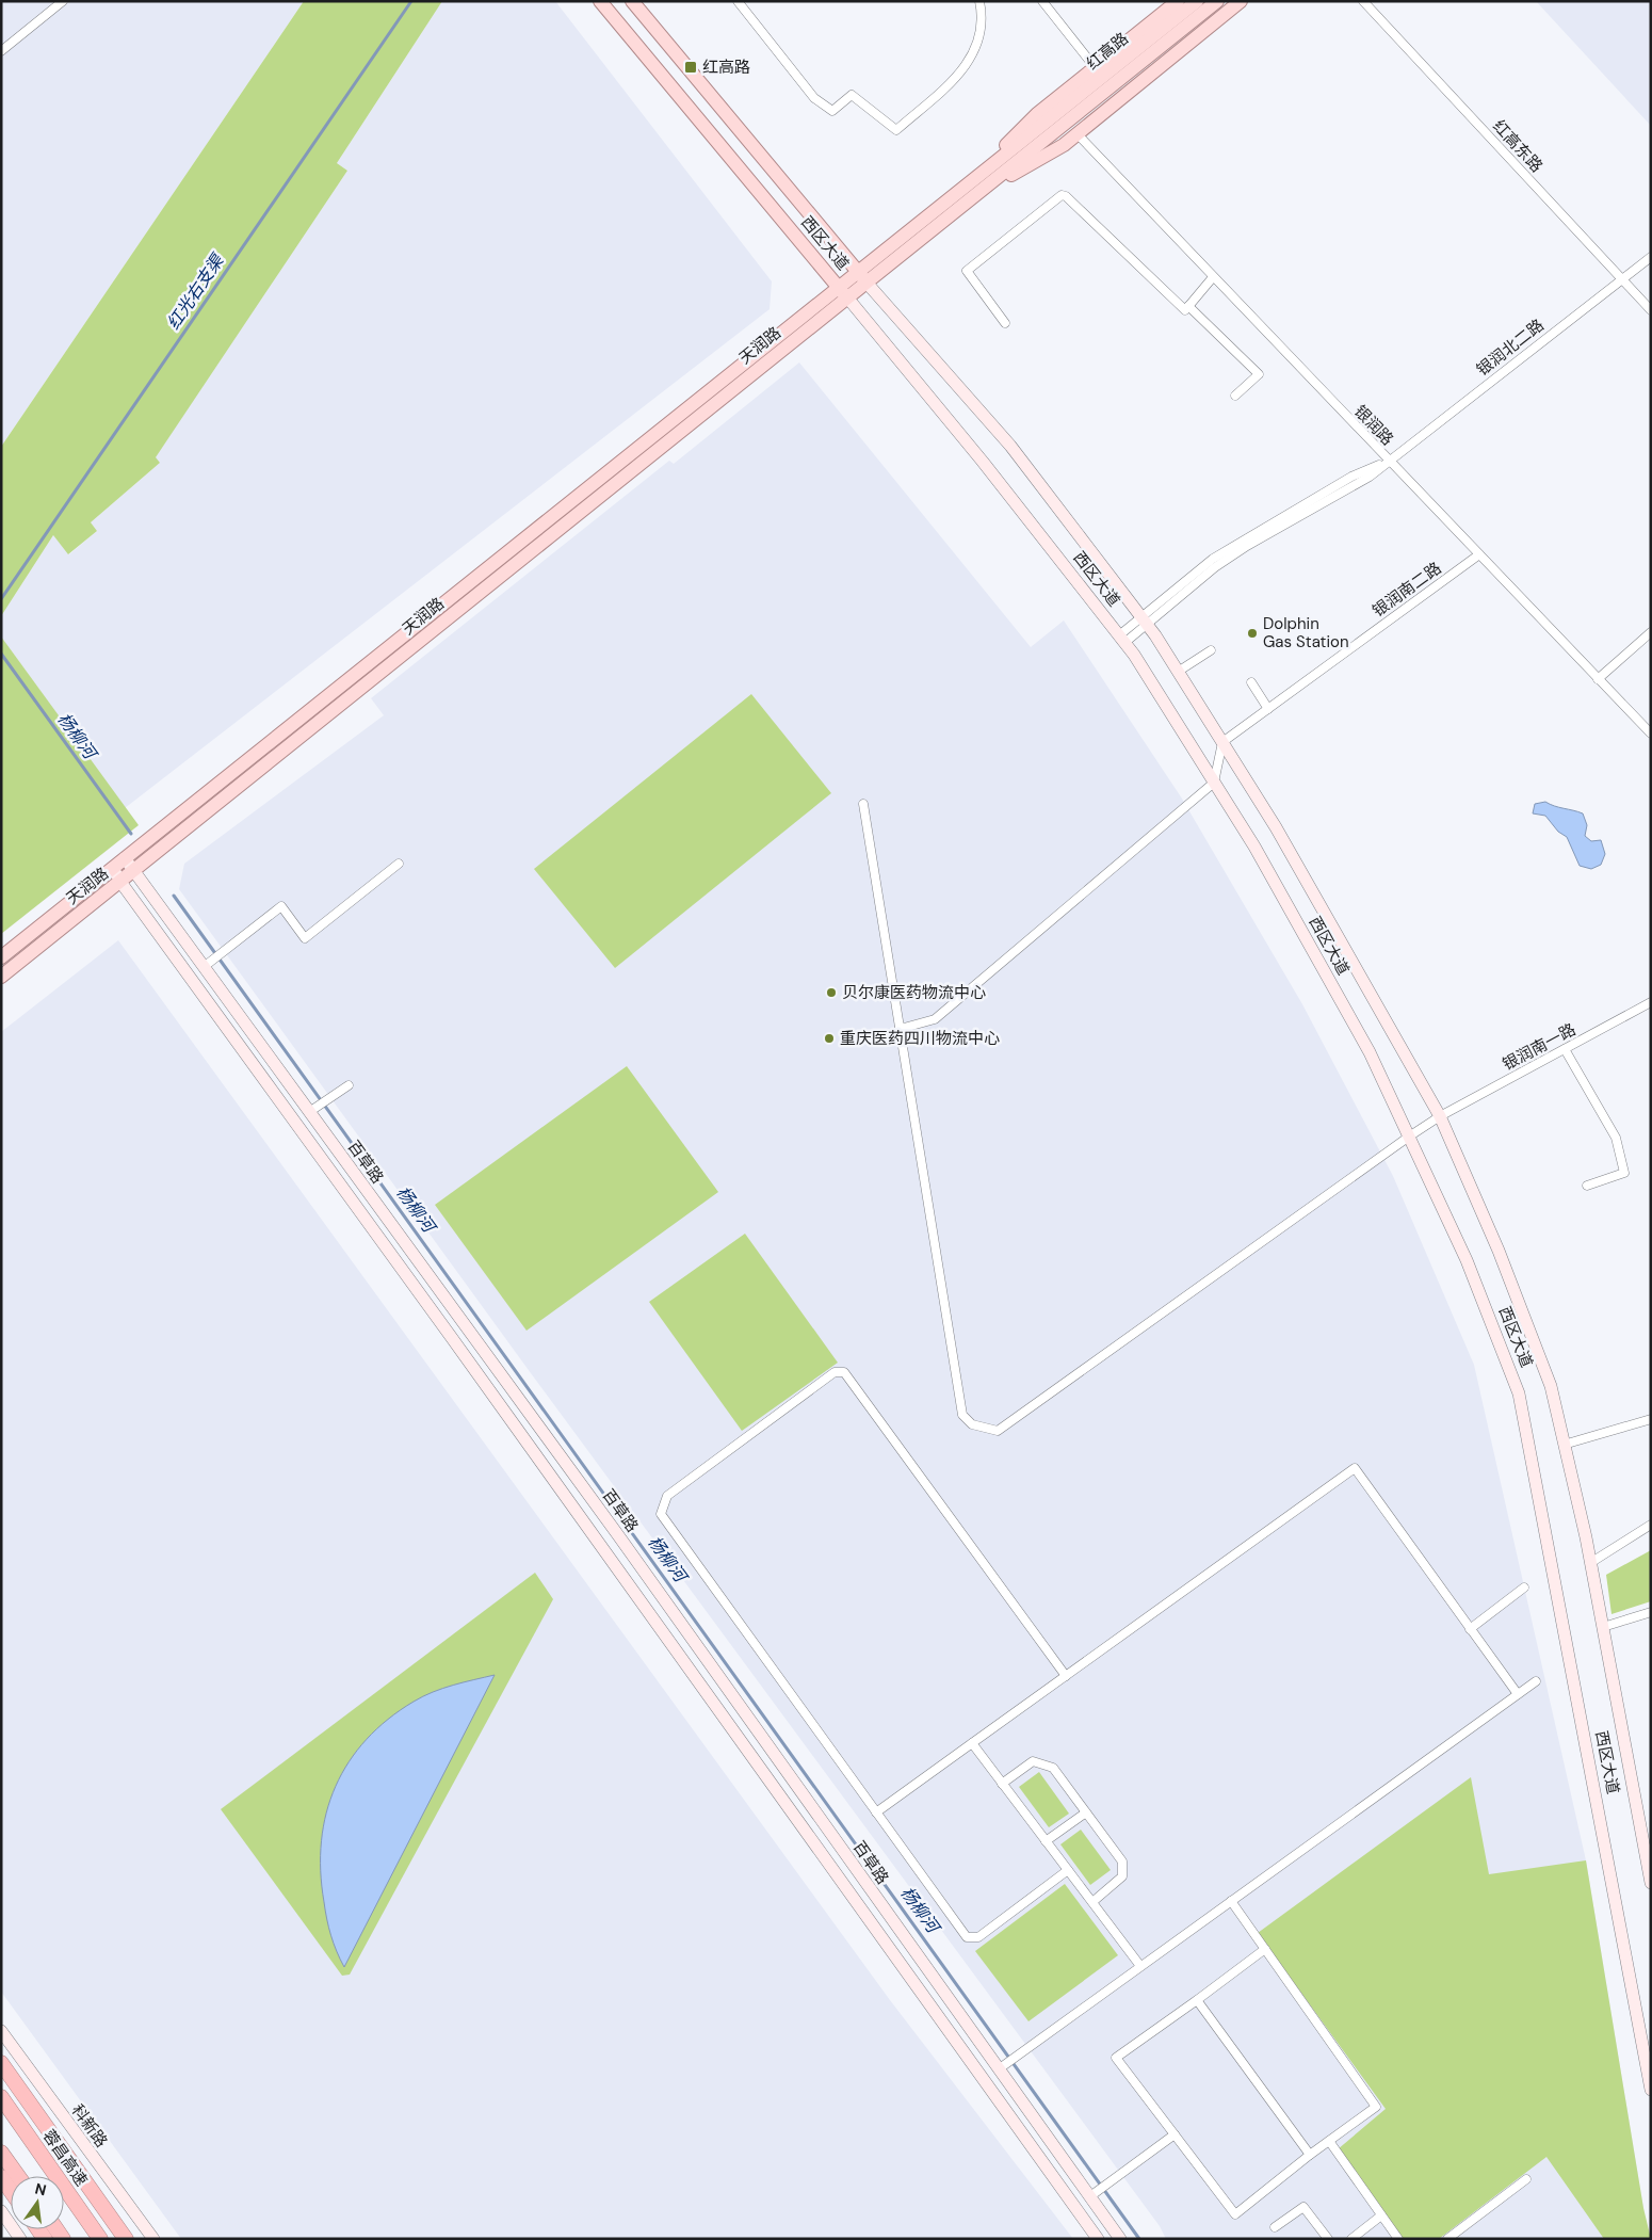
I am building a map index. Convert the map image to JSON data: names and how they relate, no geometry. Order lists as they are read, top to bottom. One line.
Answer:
{"streets":{"highway":["蓉昌高速"],"main road":["红高路","西区大道","天润路","百草路","科新路"],"street":["红高东路","银润北二路","银润路","银润南二路","银润南一路"]},"crossings":[["红高路","西区大道"],["红高路","天润路"],["红高东路","银润北二路"],["西区大道","天润路"],["西区大道","银润北二路"],["西区大道","银润南二路"],["西区大道","银润南一路"],["天润路","百草路"],["银润北二路","银润路"],["银润路","银润南二路"]],"water":["红光右支渠","杨柳河"],"places":{"transit":["红高路"],"other":["Dolphin Gas Station","贝尔康医药物流中心","重庆医药四川物流中心"]},"north":"top"}
